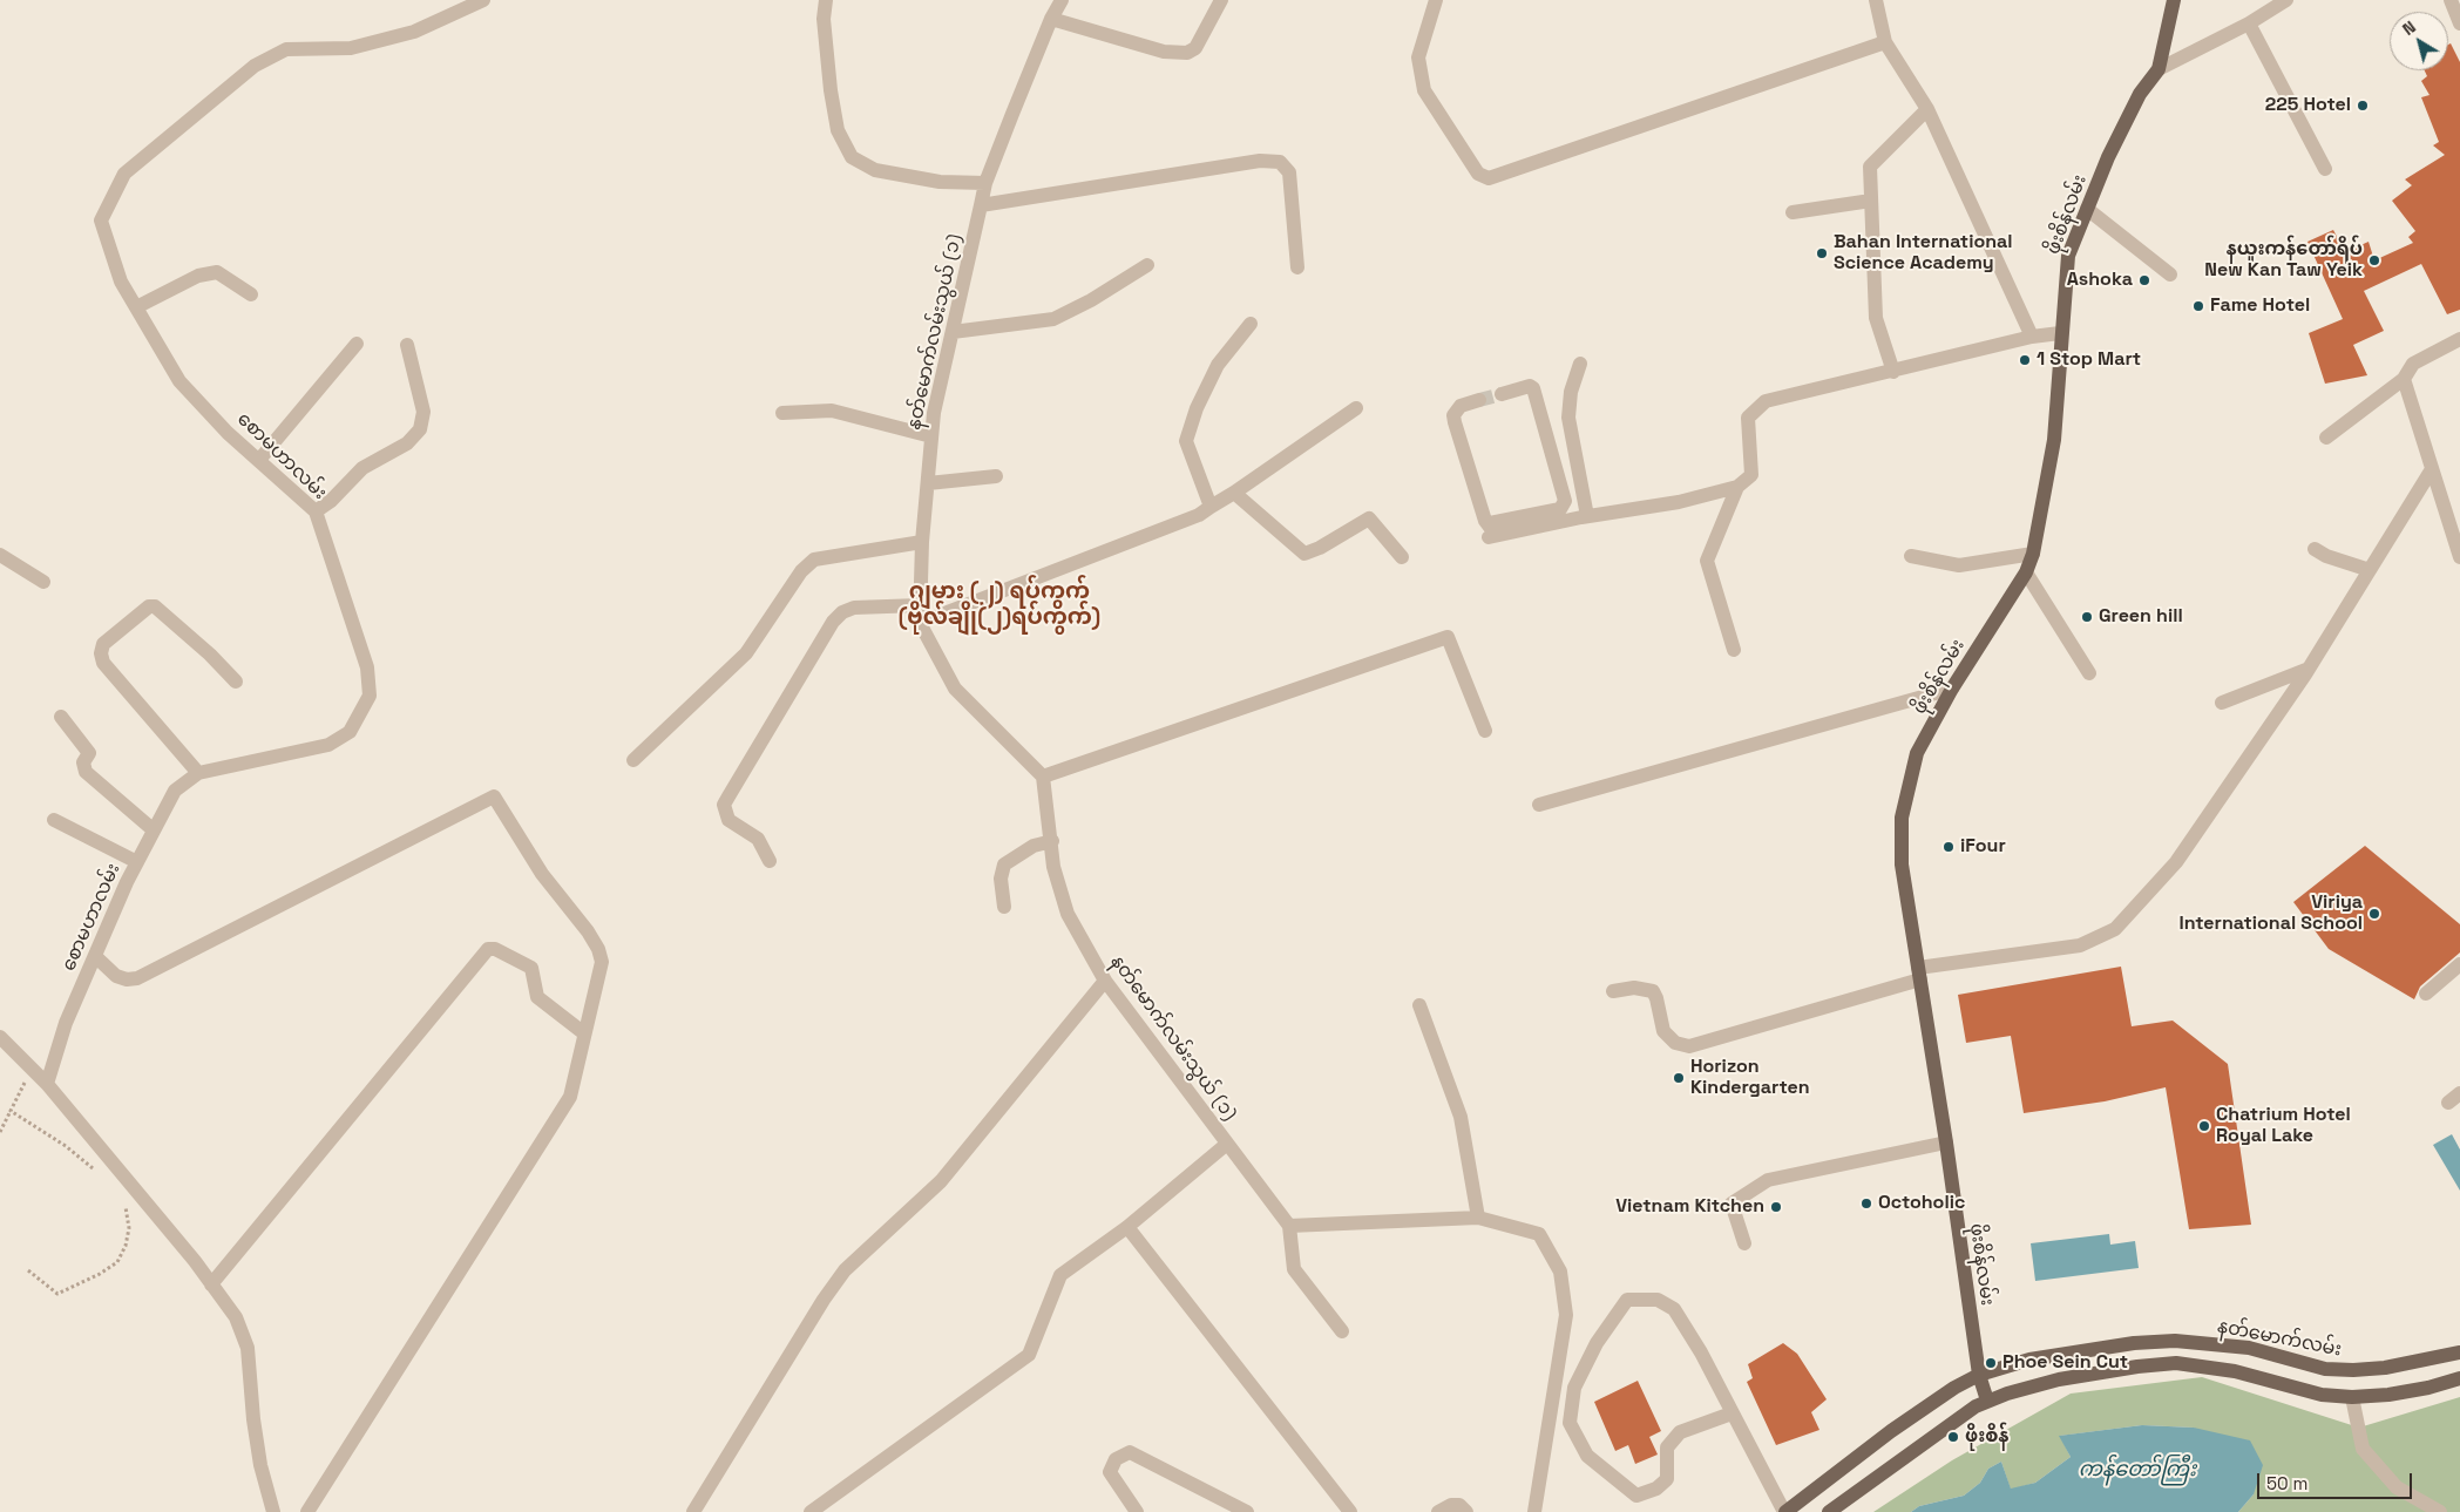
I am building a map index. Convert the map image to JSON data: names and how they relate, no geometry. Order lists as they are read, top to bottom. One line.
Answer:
{"streets":{"main road":["ဖိုးစိန်လမ်း","နတ်မောက်လမ်း"],"street":["နတ်မောက်လမ်းသွယ် (၁)","စောမဟာလမ်း"]},"crossings":[["ဖိုးစိန်လမ်း","နတ်မောက်လမ်း"]],"districts":["ဂျမား (၂) ရပ်ကွက် (ဗိုလ်ချို(၂)ရပ်ကွက်)"],"water":["ကန်တော်ကြီး"],"places":["225 Hotel","Bahan International Science Academy","နယူးကန်တော်ရိပ် New Kan Taw Yeik","Ashoka","Fame Hotel","1 Stop Mart","Green hill","iFour","Viriya International School","Horizon Kindergarten","Chatrium Hotel Royal Lake","Octoholic","Vietnam Kitchen","Phoe Sein Cut","ဖိုးစိန်"],"scale_bar":"50 m","north":"top left"}
